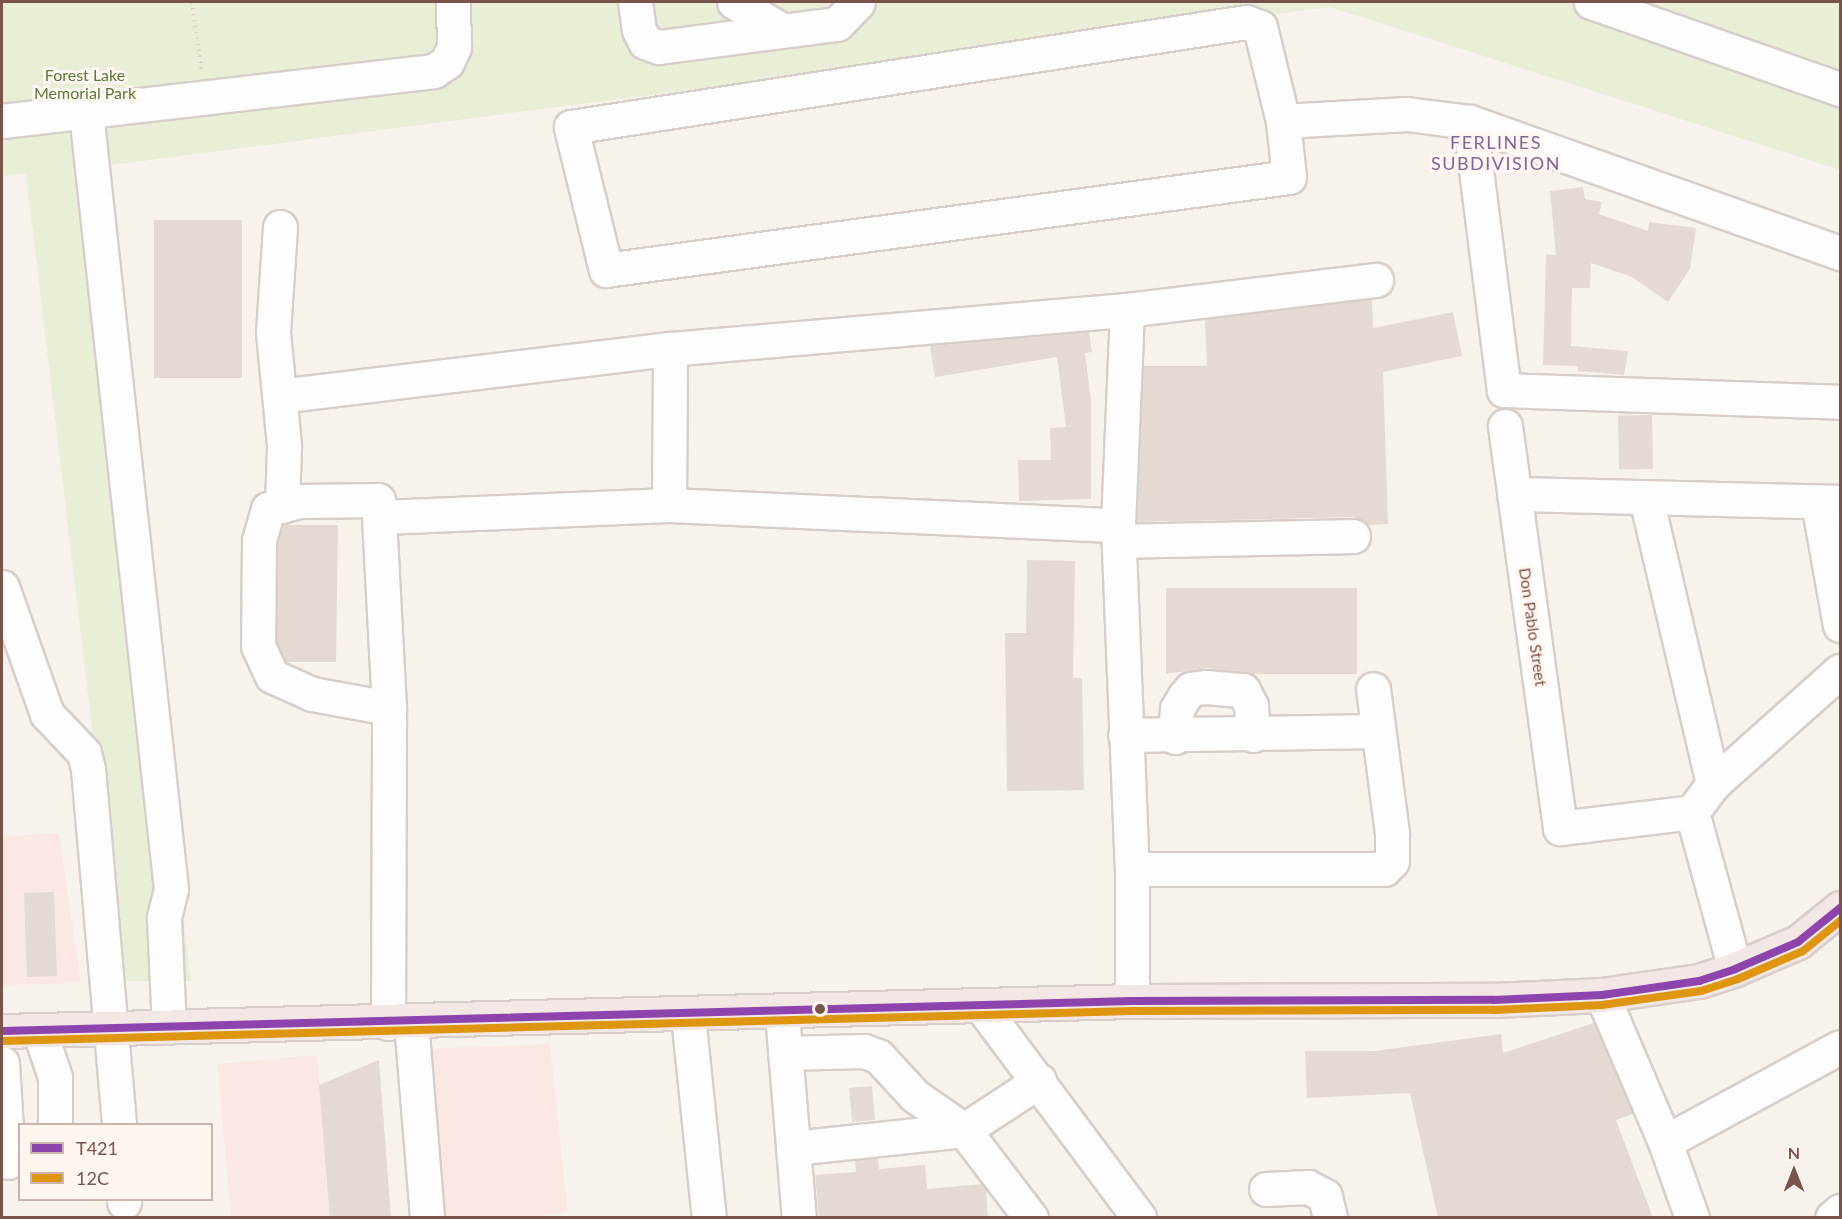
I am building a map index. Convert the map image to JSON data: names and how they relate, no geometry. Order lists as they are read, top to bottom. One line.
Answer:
{"streets":{"street":["Don Pablo Street"]},"districts":["FERLINES SUBDIVISION"],"parks":["Forest Lake Memorial Park"],"lines":["transit line T421","transit line 12C"],"legend":["T421","12C"],"north":"top"}
